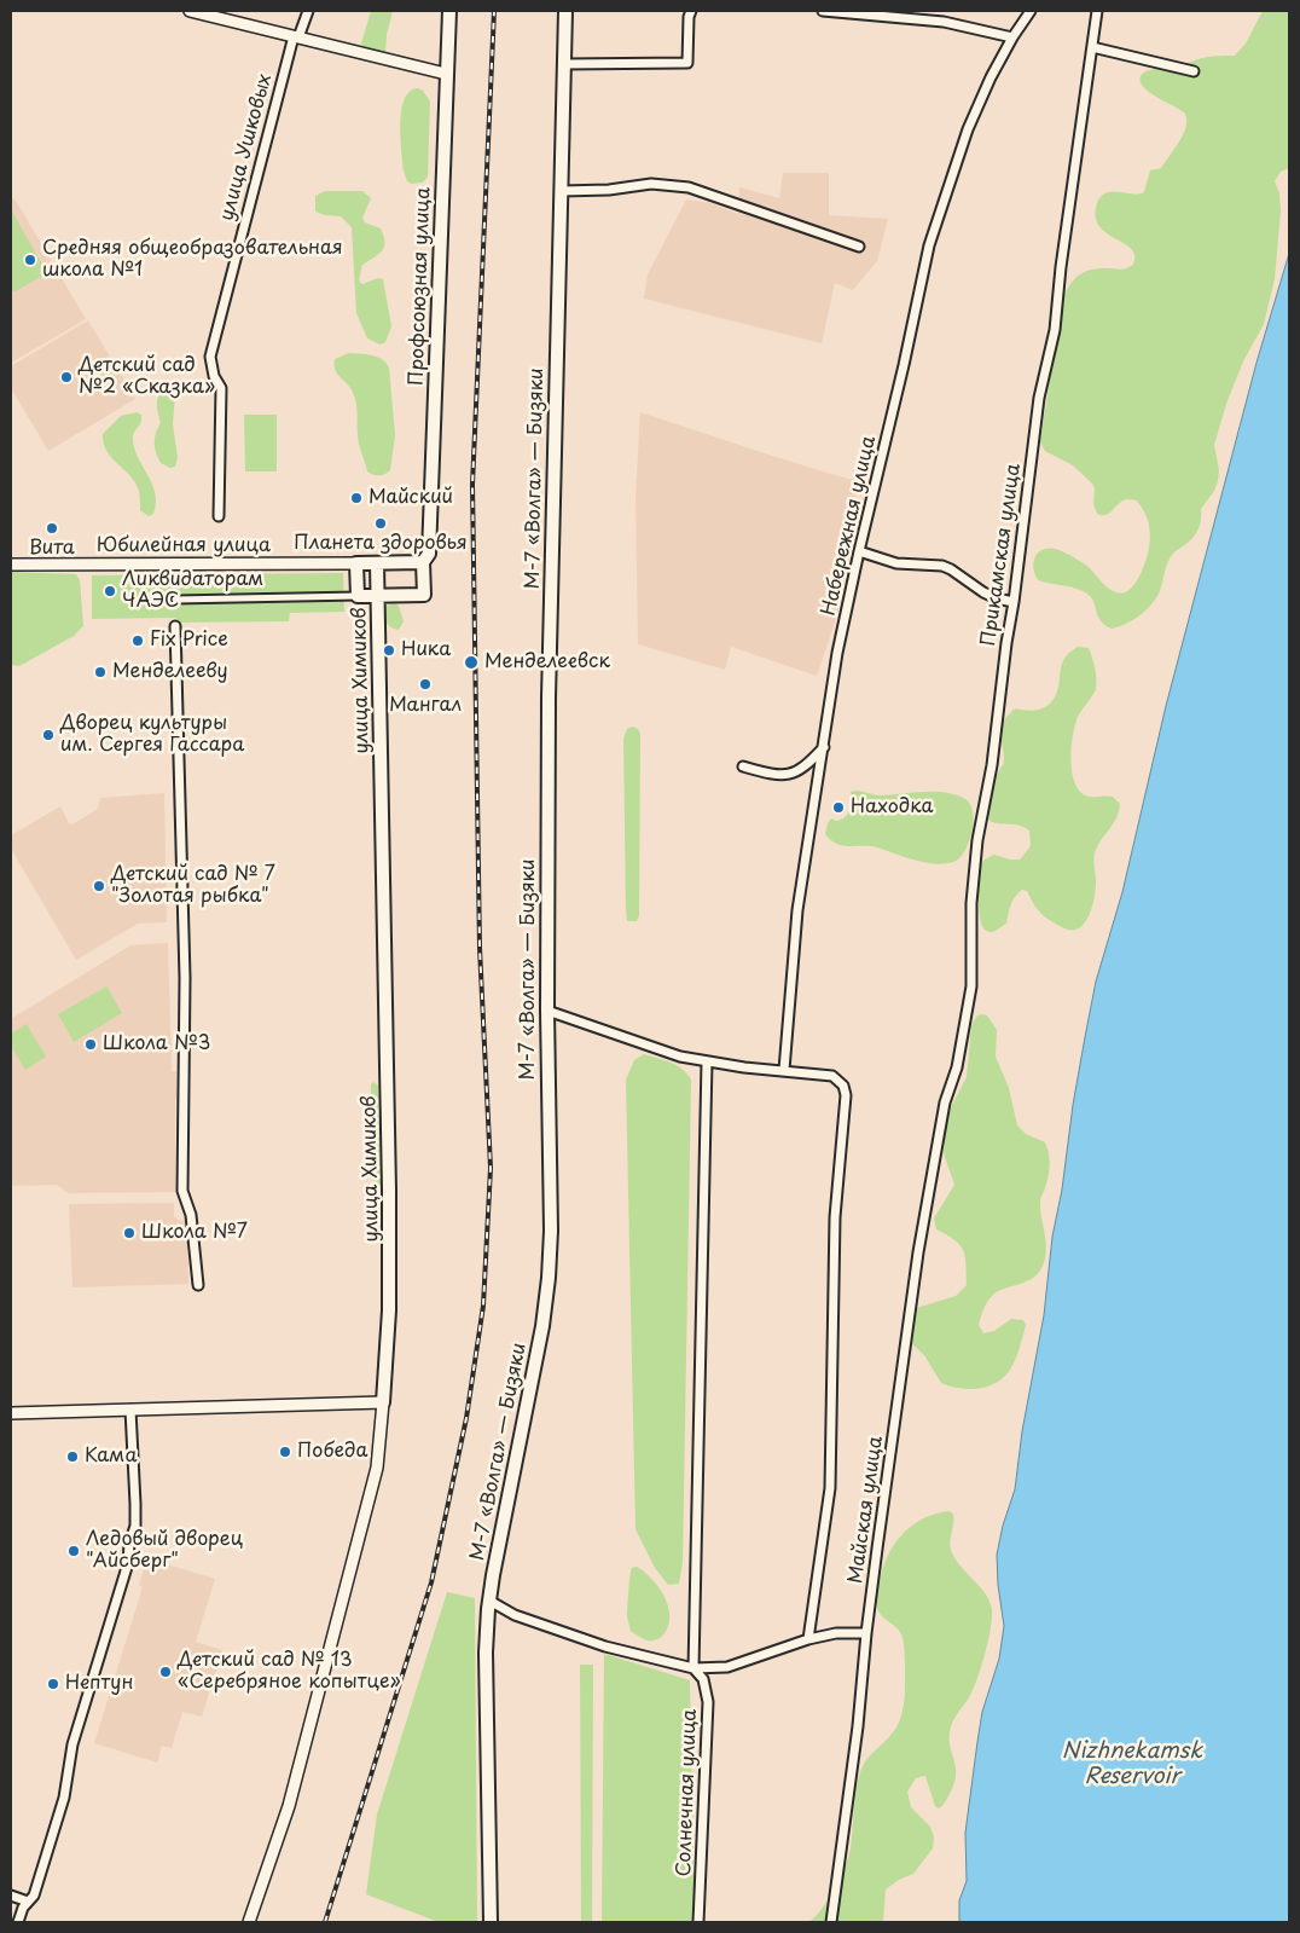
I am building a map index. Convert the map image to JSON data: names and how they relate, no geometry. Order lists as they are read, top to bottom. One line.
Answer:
{"streets":{"main road":["Профсоюзная улица","М-7 «Волга» — Бизяки","улица Химиков"],"street":["улица Ушковых","Набережная улица","Юбилейная улица","Прикамская улица","Майская улица","Солнечная улица"]},"crossings":[["Профсоюзная улица","улица Химиков"],["Прикамская улица","Майская улица"]],"water":["Nizhnekamsk Reservoir"],"places":["Средняя общеобразовательная школа №1","Детский сад №2 «Сказка»","Майский","Планета здоровья","Вита","Ликвидаторам ЧАЭС","Fix Price","Ника","Менделеевск","Менделееву","Мангал","Дворец культуры им. Сергея Гассара","Находка","Детский сад № 7 \"Золотая рыбка\"","Школа №3","Школа №7","Победа","Кама","Ледовый дворец \"Айсберг\"","Детский сад № 13 «Серебряное копытце»","Нептун"]}
